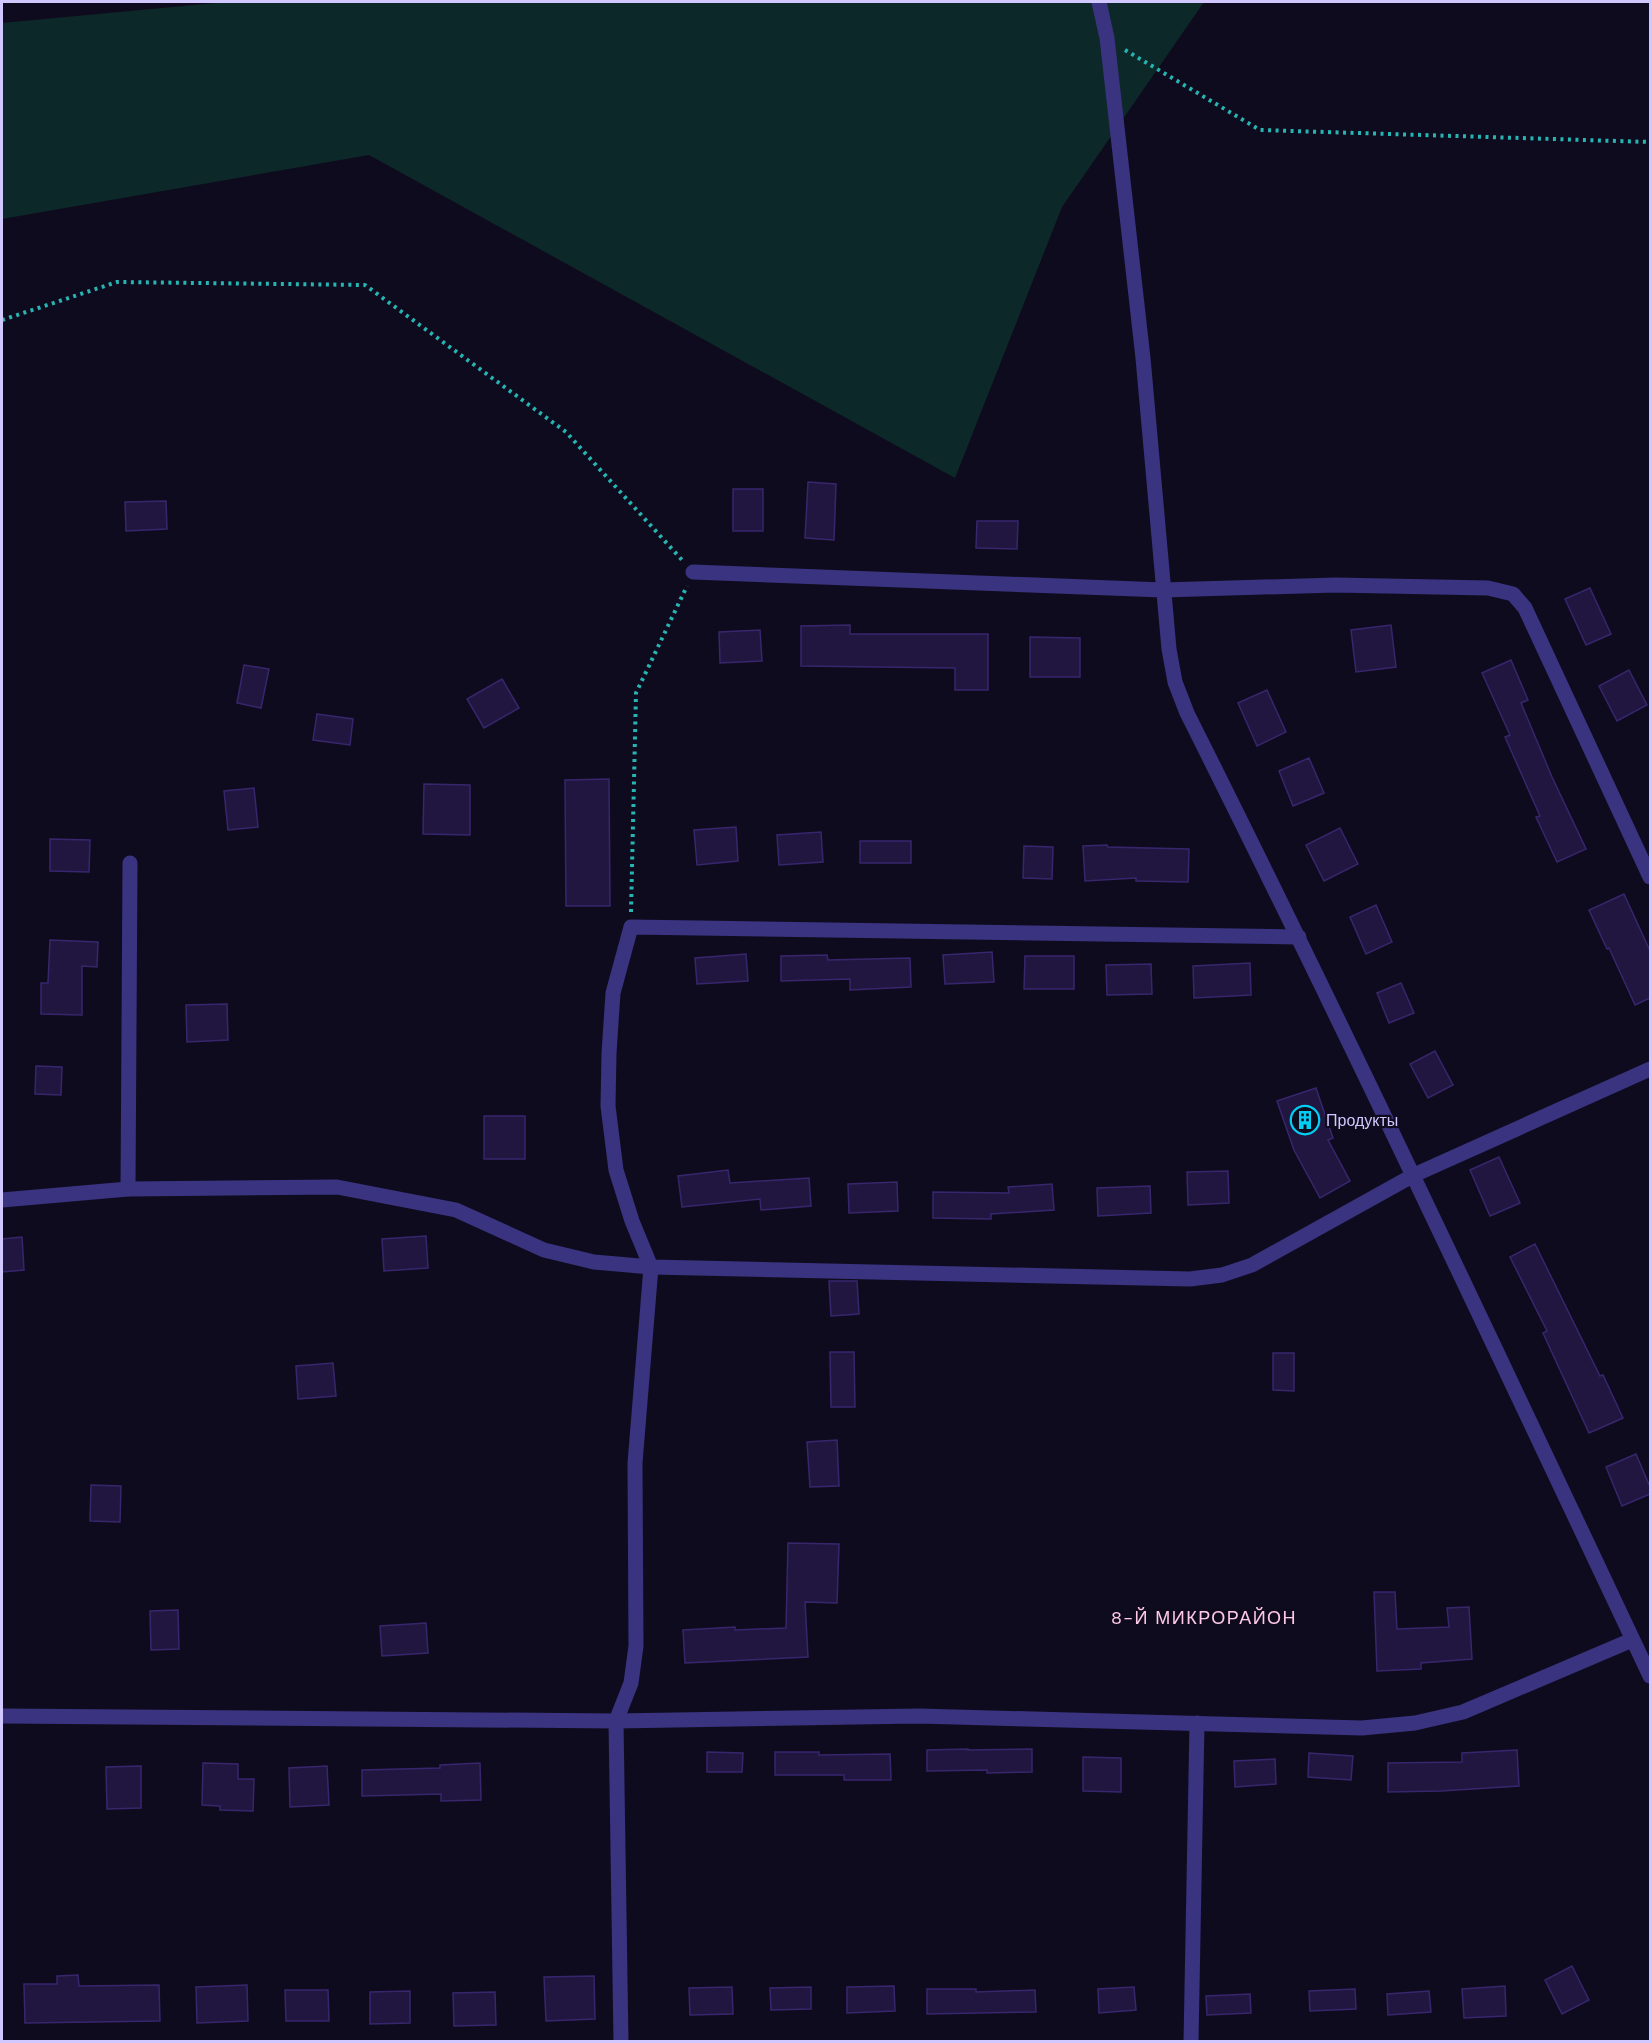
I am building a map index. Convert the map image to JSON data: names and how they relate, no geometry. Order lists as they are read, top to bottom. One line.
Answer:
{"districts":["8-Й МИКРОРАЙОН"],"places":{"building":["Продукты"]}}
